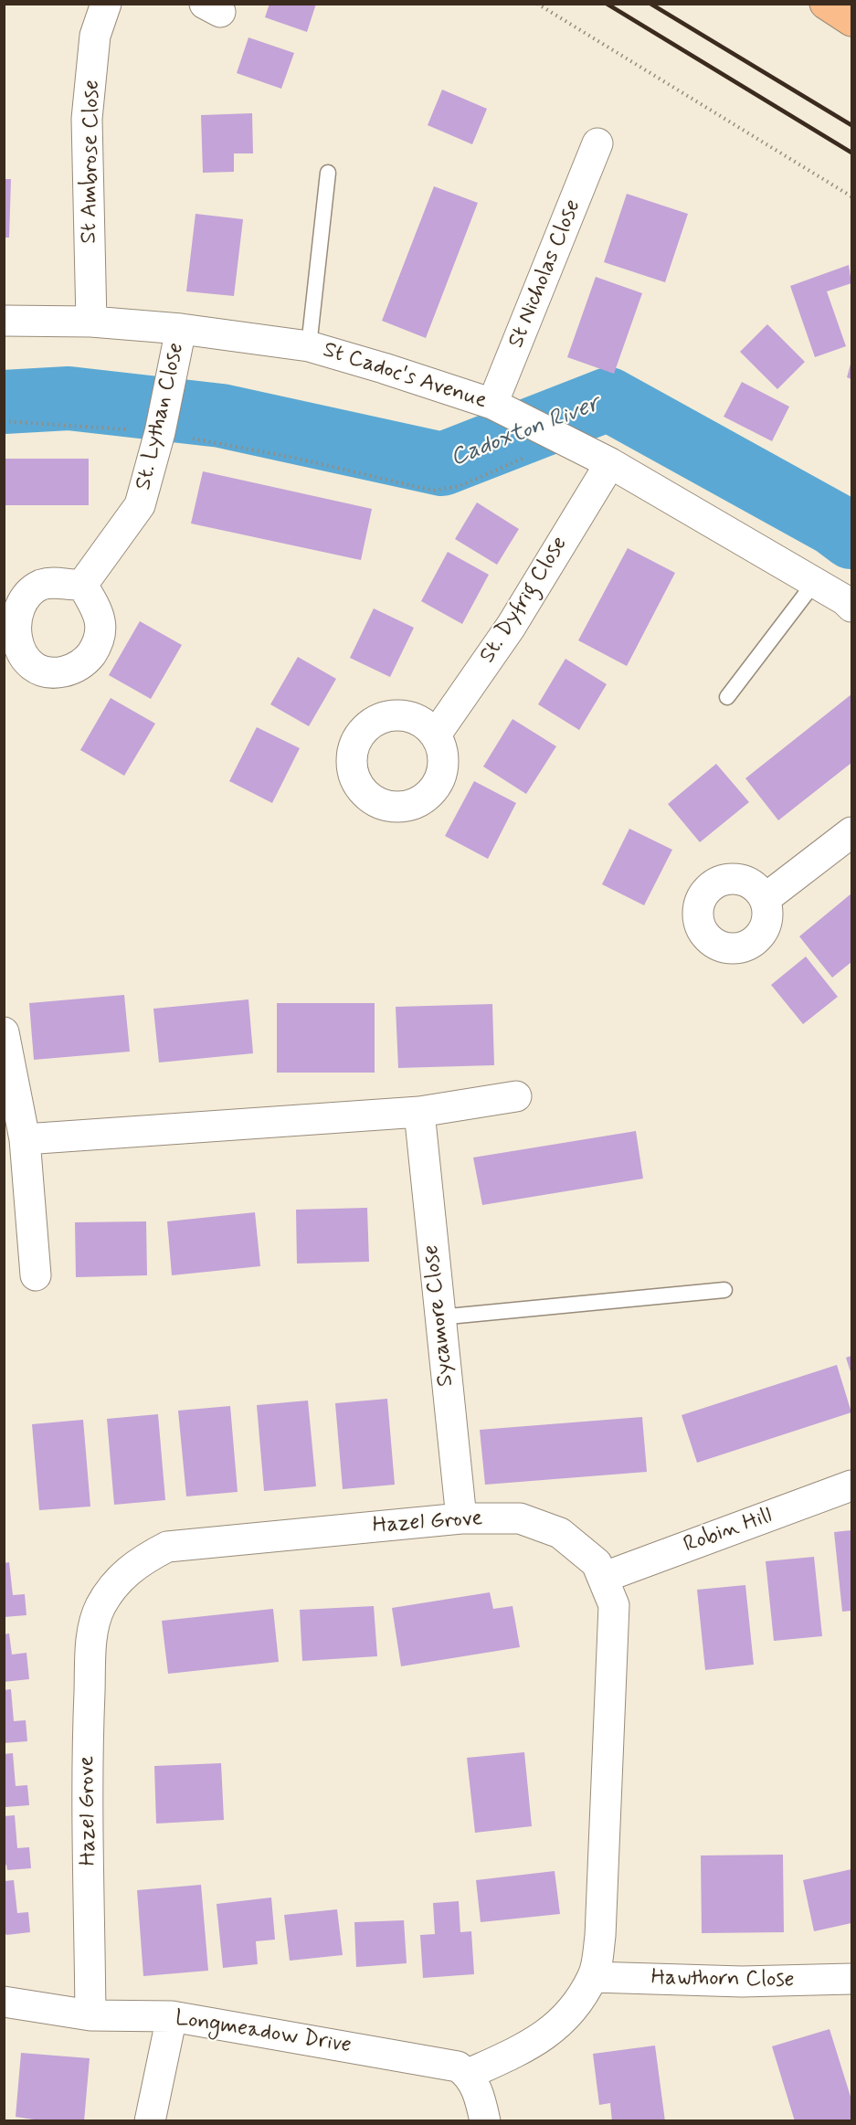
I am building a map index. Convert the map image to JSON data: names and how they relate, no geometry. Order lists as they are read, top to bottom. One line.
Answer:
{"streets":{"street":["St Ambrose Close","St Nicholas Close","St Cadoc's Avenue","St. Lythan Close","St. Dyfrig Close","Sycamore Close","Hazel Grove","Robin Hill","Hawthorn Close","Longmeadow Drive"]},"crossings":[["St Ambrose Close","St Cadoc's Avenue"],["St Nicholas Close","St Cadoc's Avenue"],["St Cadoc's Avenue","St. Lythan Close"],["St Cadoc's Avenue","St. Dyfrig Close"],["Sycamore Close","Hazel Grove"],["Hazel Grove","Robin Hill"],["Hazel Grove","Hawthorn Close"],["Hazel Grove","Longmeadow Drive"]],"water":["Cadoxton River"]}
